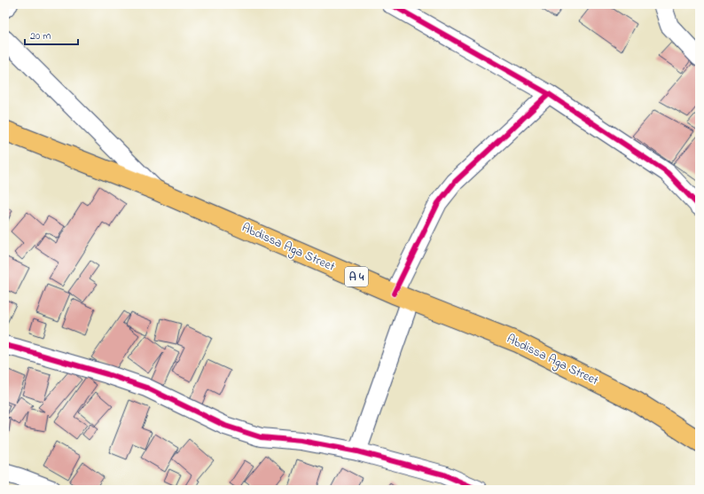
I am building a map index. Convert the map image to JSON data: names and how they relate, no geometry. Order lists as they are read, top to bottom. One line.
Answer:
{"streets":{"highway":["Abdissa Aga Street","A 4"]},"scale_bar":"20 m"}
